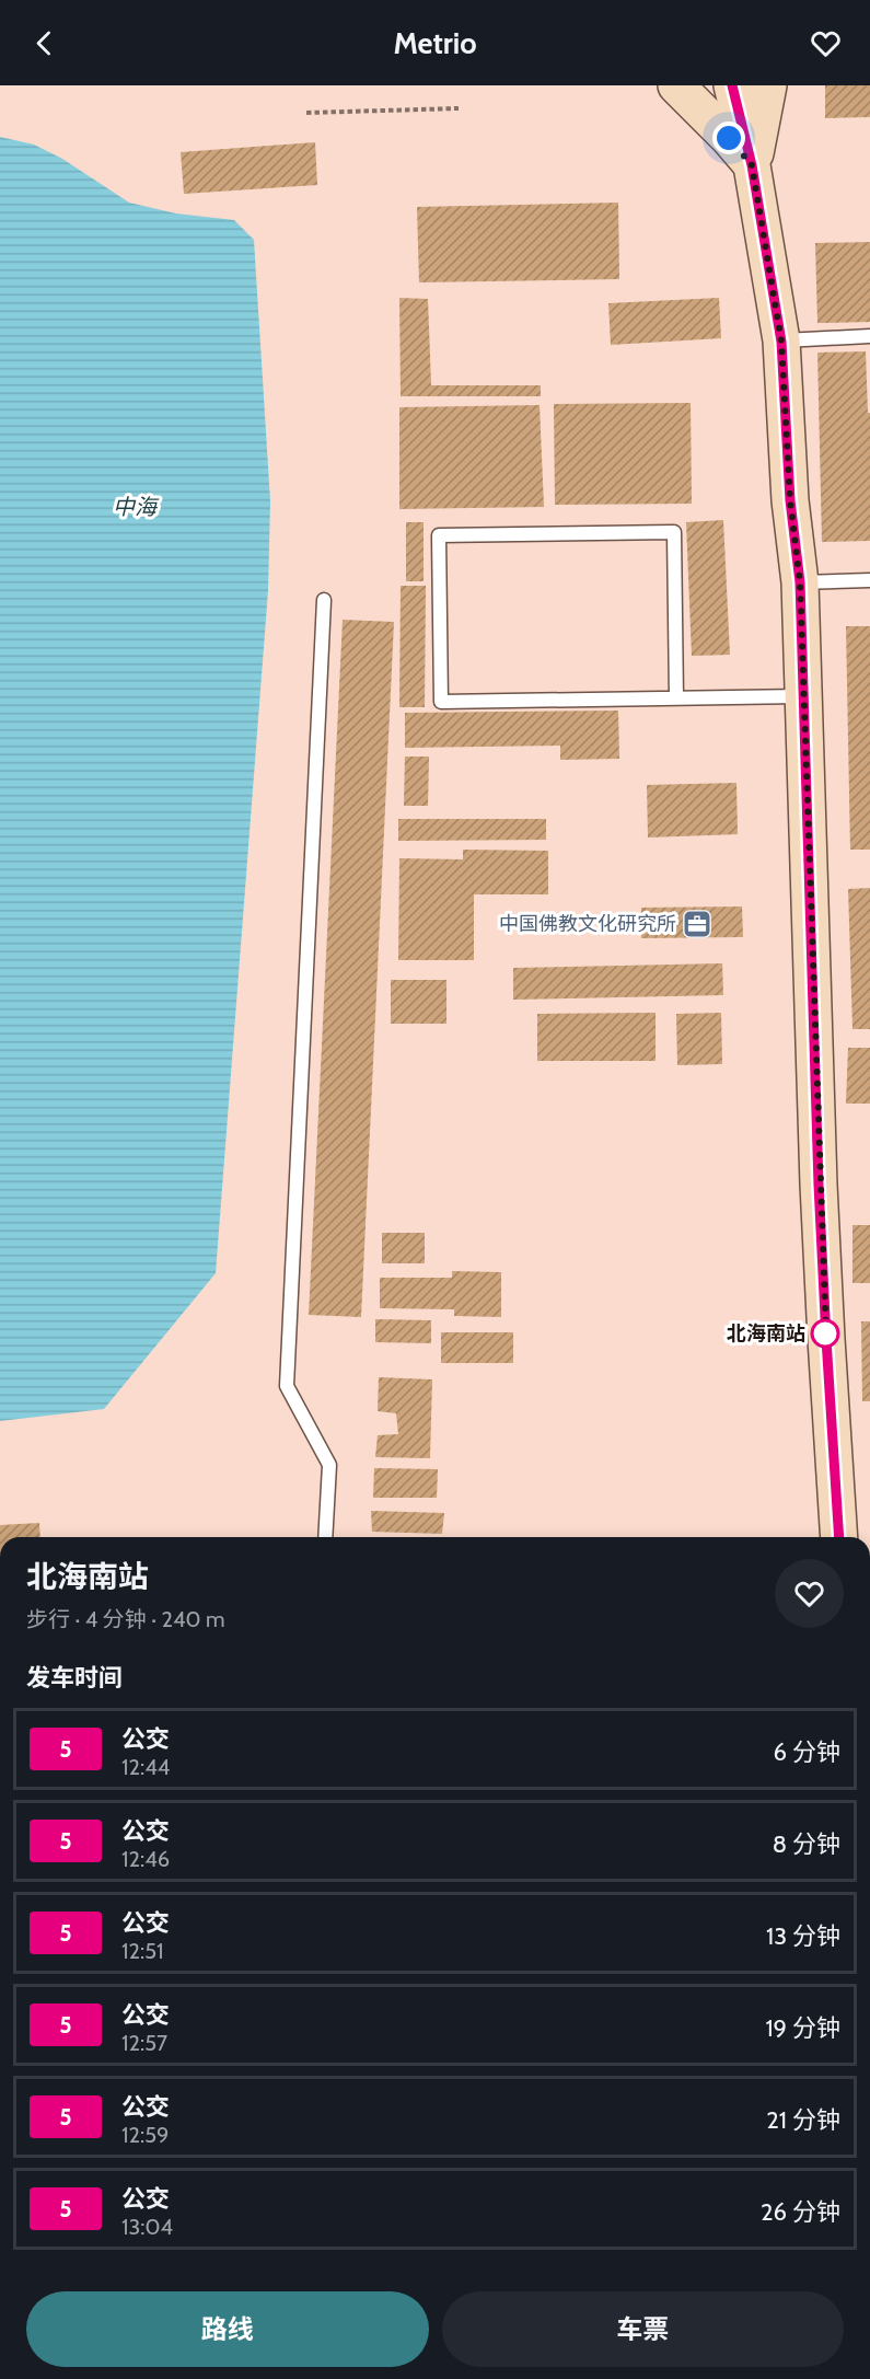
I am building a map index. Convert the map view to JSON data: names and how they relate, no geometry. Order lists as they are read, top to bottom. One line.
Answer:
{"water":["中海"],"places":{"office":["中国佛教文化研究所"],"other":["北海南站"]},"lines":["bus line 5"],"page":{"header":"Metrio","heading":[["北海南站","步行 · 4 分钟 · 240 m"],"发车时间"],"list":[{"mark":"5","name":"公交","note":"12:44","value":"6 分钟"},{"mark":"5","name":"公交","note":"12:46","value":"8 分钟"},{"mark":"5","name":"公交","note":"12:51","value":"13 分钟"},{"mark":"5","name":"公交","note":"12:57","value":"19 分钟"},{"mark":"5","name":"公交","note":"12:59","value":"21 分钟"},{"mark":"5","name":"公交","note":"13:04","value":"26 分钟"}],"buttons":["路线","车票"]}}
